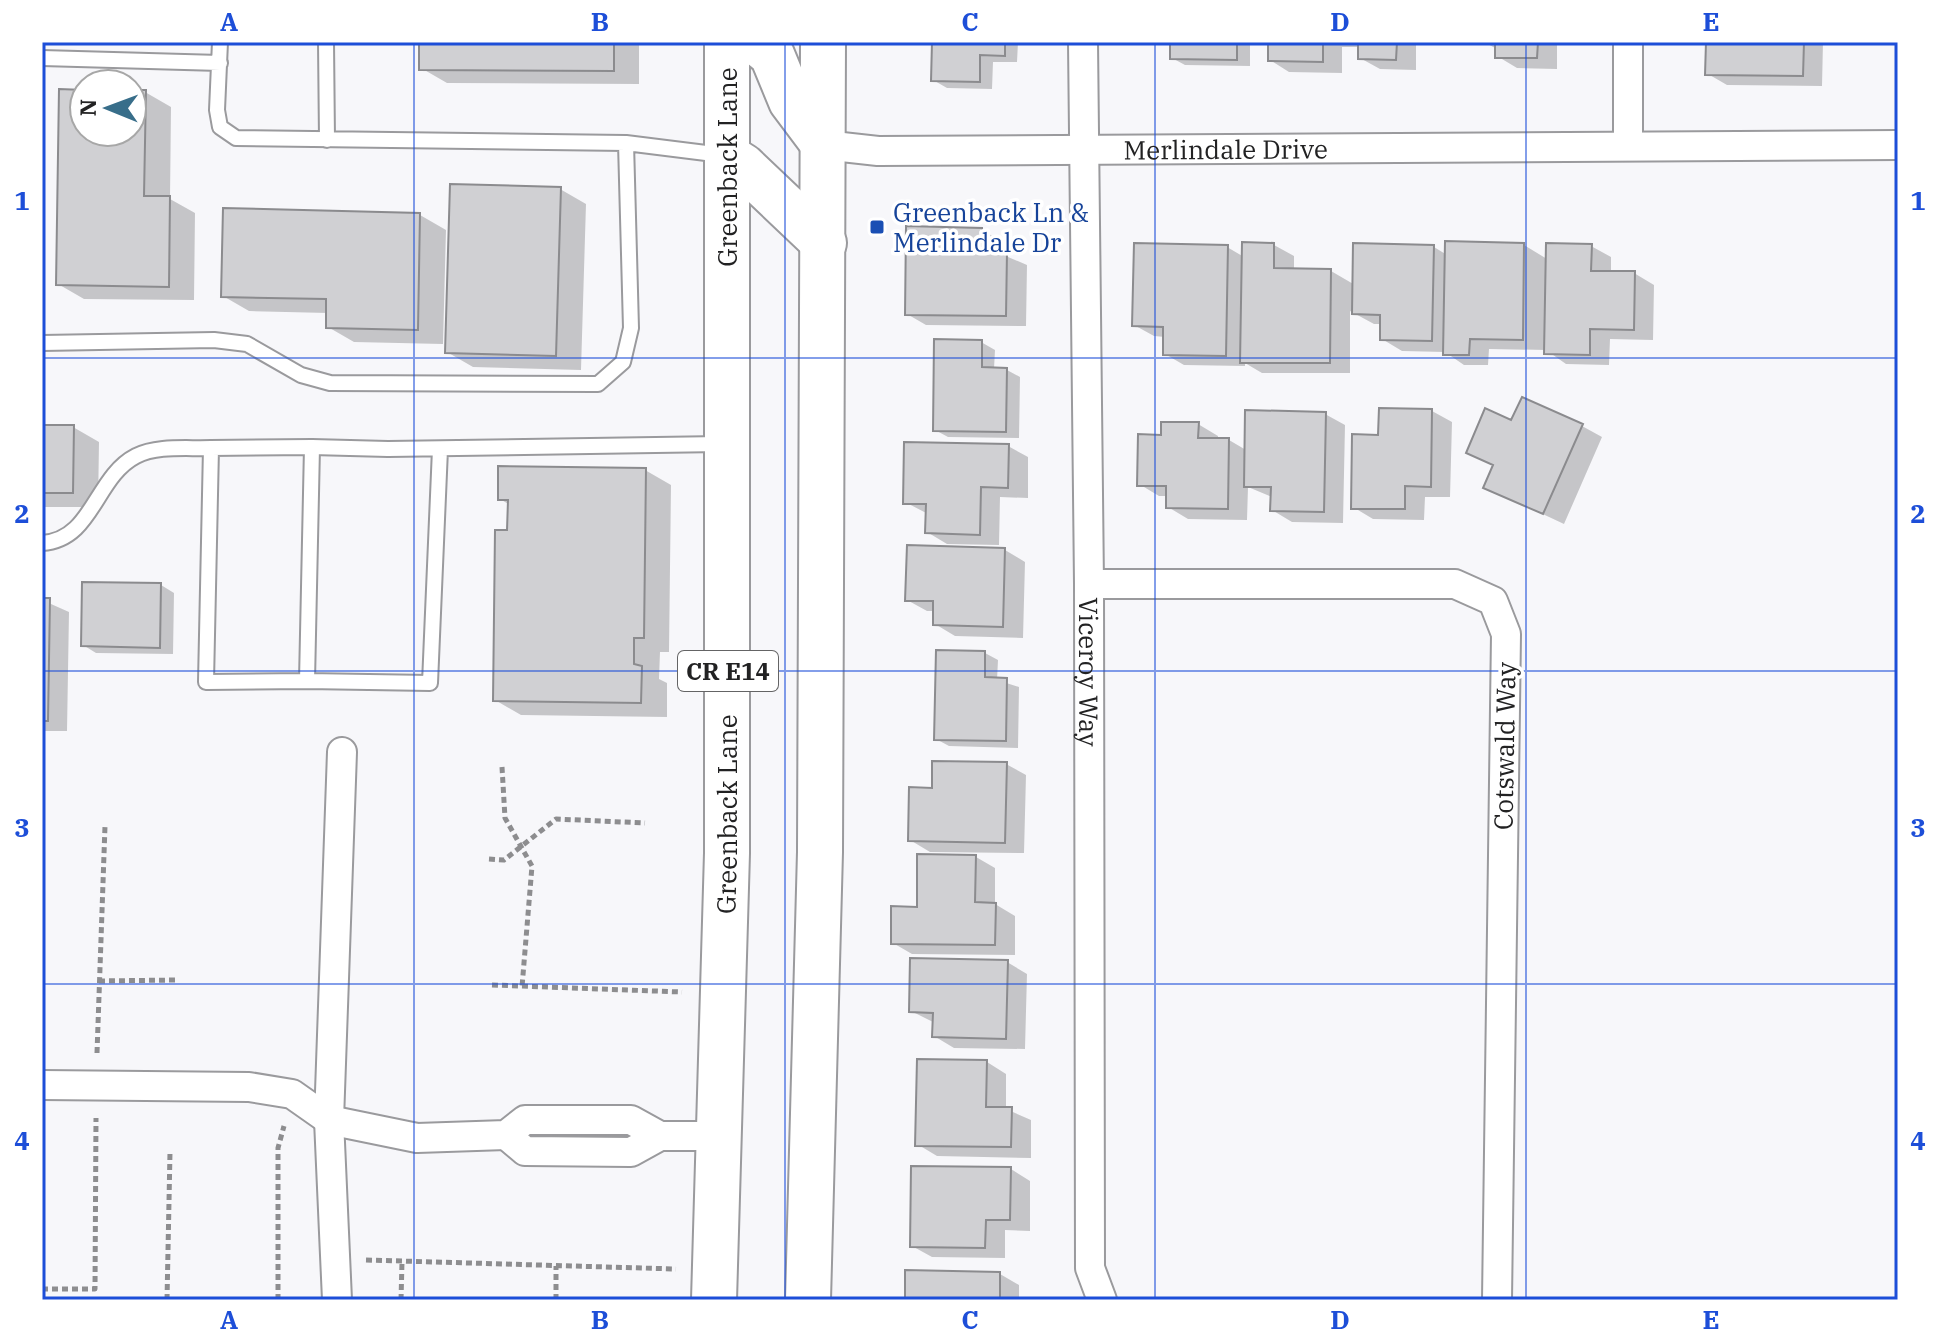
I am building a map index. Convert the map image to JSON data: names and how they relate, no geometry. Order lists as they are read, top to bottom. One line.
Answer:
{"streets":{"main road":["Greenback Lane","CR E14"],"street":["Merlindale Drive","Viceroy Way","Cotswald Way"]},"crossings":[["Merlindale Drive","Viceroy Way"],["Viceroy Way","Cotswald Way"]],"places":{"transit":["Greenback Ln & Merlindale Dr"]},"north":"left","grid":{"columns":["A","B","C","D","E"],"rows":["1","2","3","4"]}}
